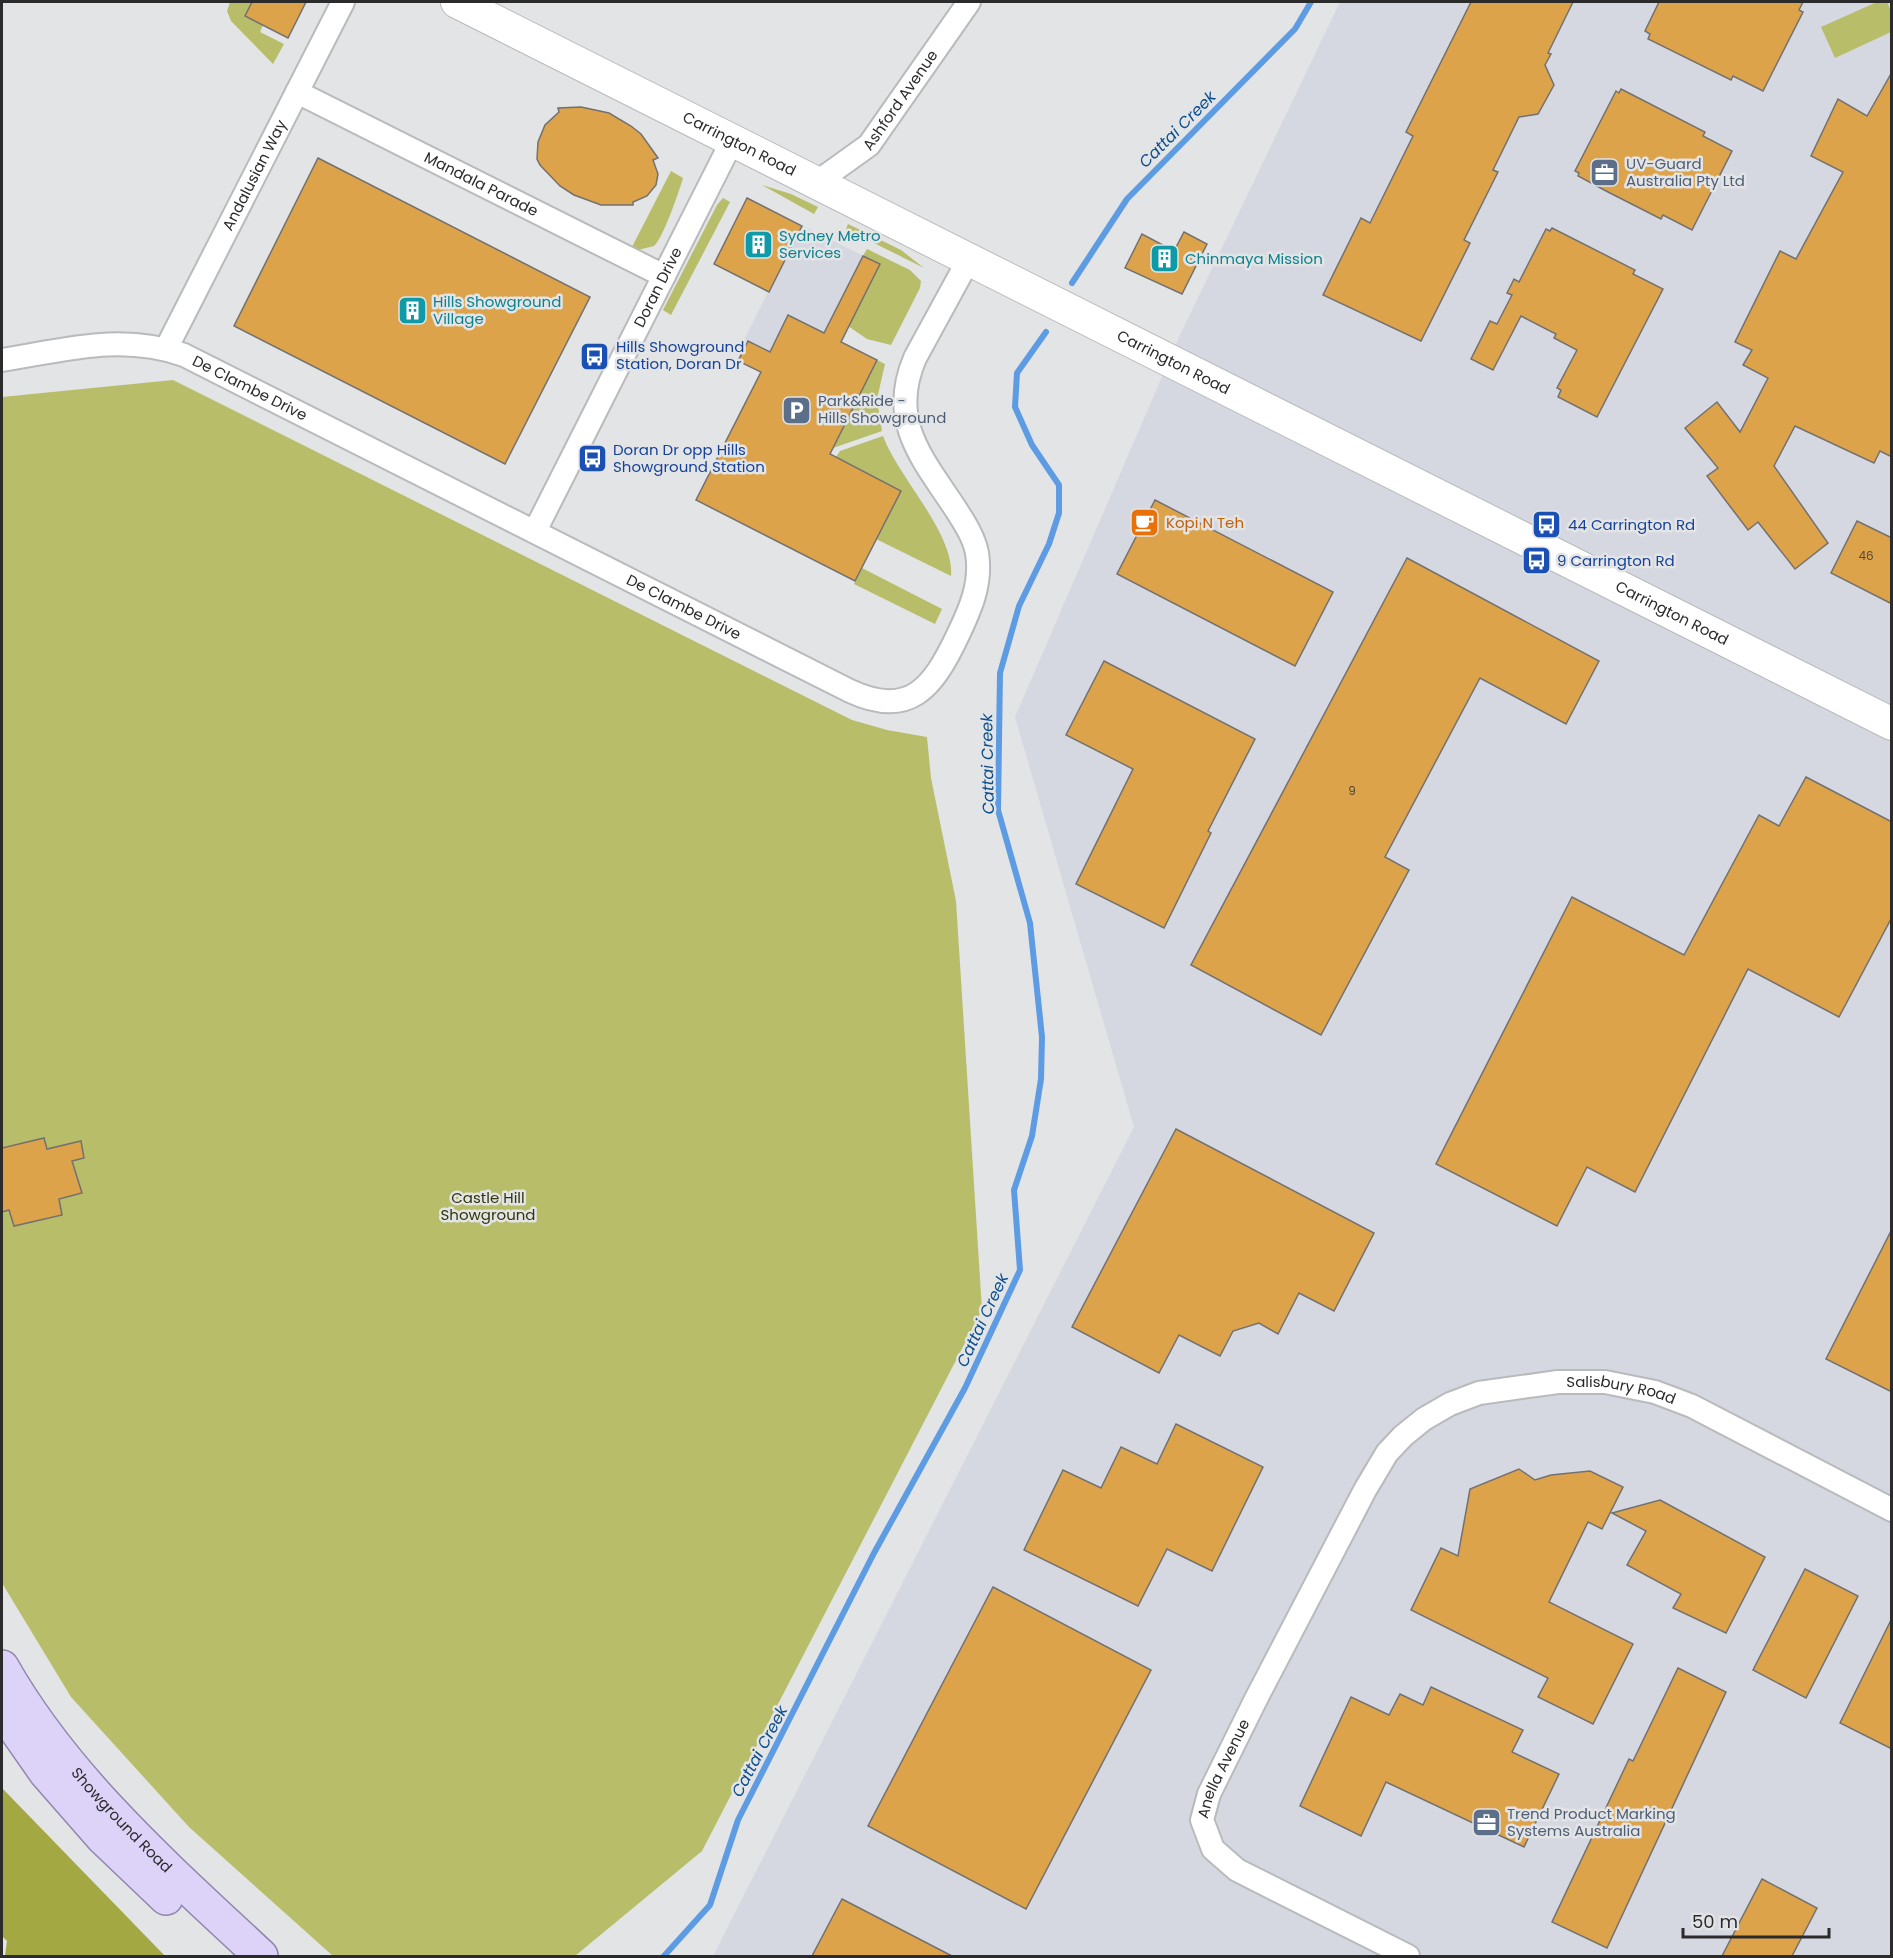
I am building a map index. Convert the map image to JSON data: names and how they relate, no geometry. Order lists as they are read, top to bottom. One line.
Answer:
{"streets":{"main road":["Carrington Road","Showground Road"],"street":["Ashford Avenue","Andalusian Way","Mandala Parade","Doran Drive","De Clambe Drive","Salisbury Road","Anella Avenue"]},"crossings":[["Ashford Avenue","Carrington Road"],["Carrington Road","Doran Drive"],["Carrington Road","De Clambe Drive"],["Andalusian Way","Mandala Parade"],["Andalusian Way","De Clambe Drive"],["Mandala Parade","Doran Drive"],["Doran Drive","De Clambe Drive"],["Salisbury Road","Anella Avenue"]],"water":["Cattai Creek"],"parks":["Castle Hill Showground"],"places":{"office":["UV-Guard Australia Pty Ltd","Trend Product Marking Systems Australia"],"building":["Sydney Metro Services","Chinmaya Mission","Hills Showground Village"],"bus stop":["Hills Showground Station, Doran Dr","Doran Dr opp Hills Showground Station","44 Carrington Rd","9 Carrington Rd"],"parking":["Park&Ride - Hills Showground"],"cafe":["Kopi N Teh"]},"house_numbers":["46","9"],"scale_bar":"50 m"}
